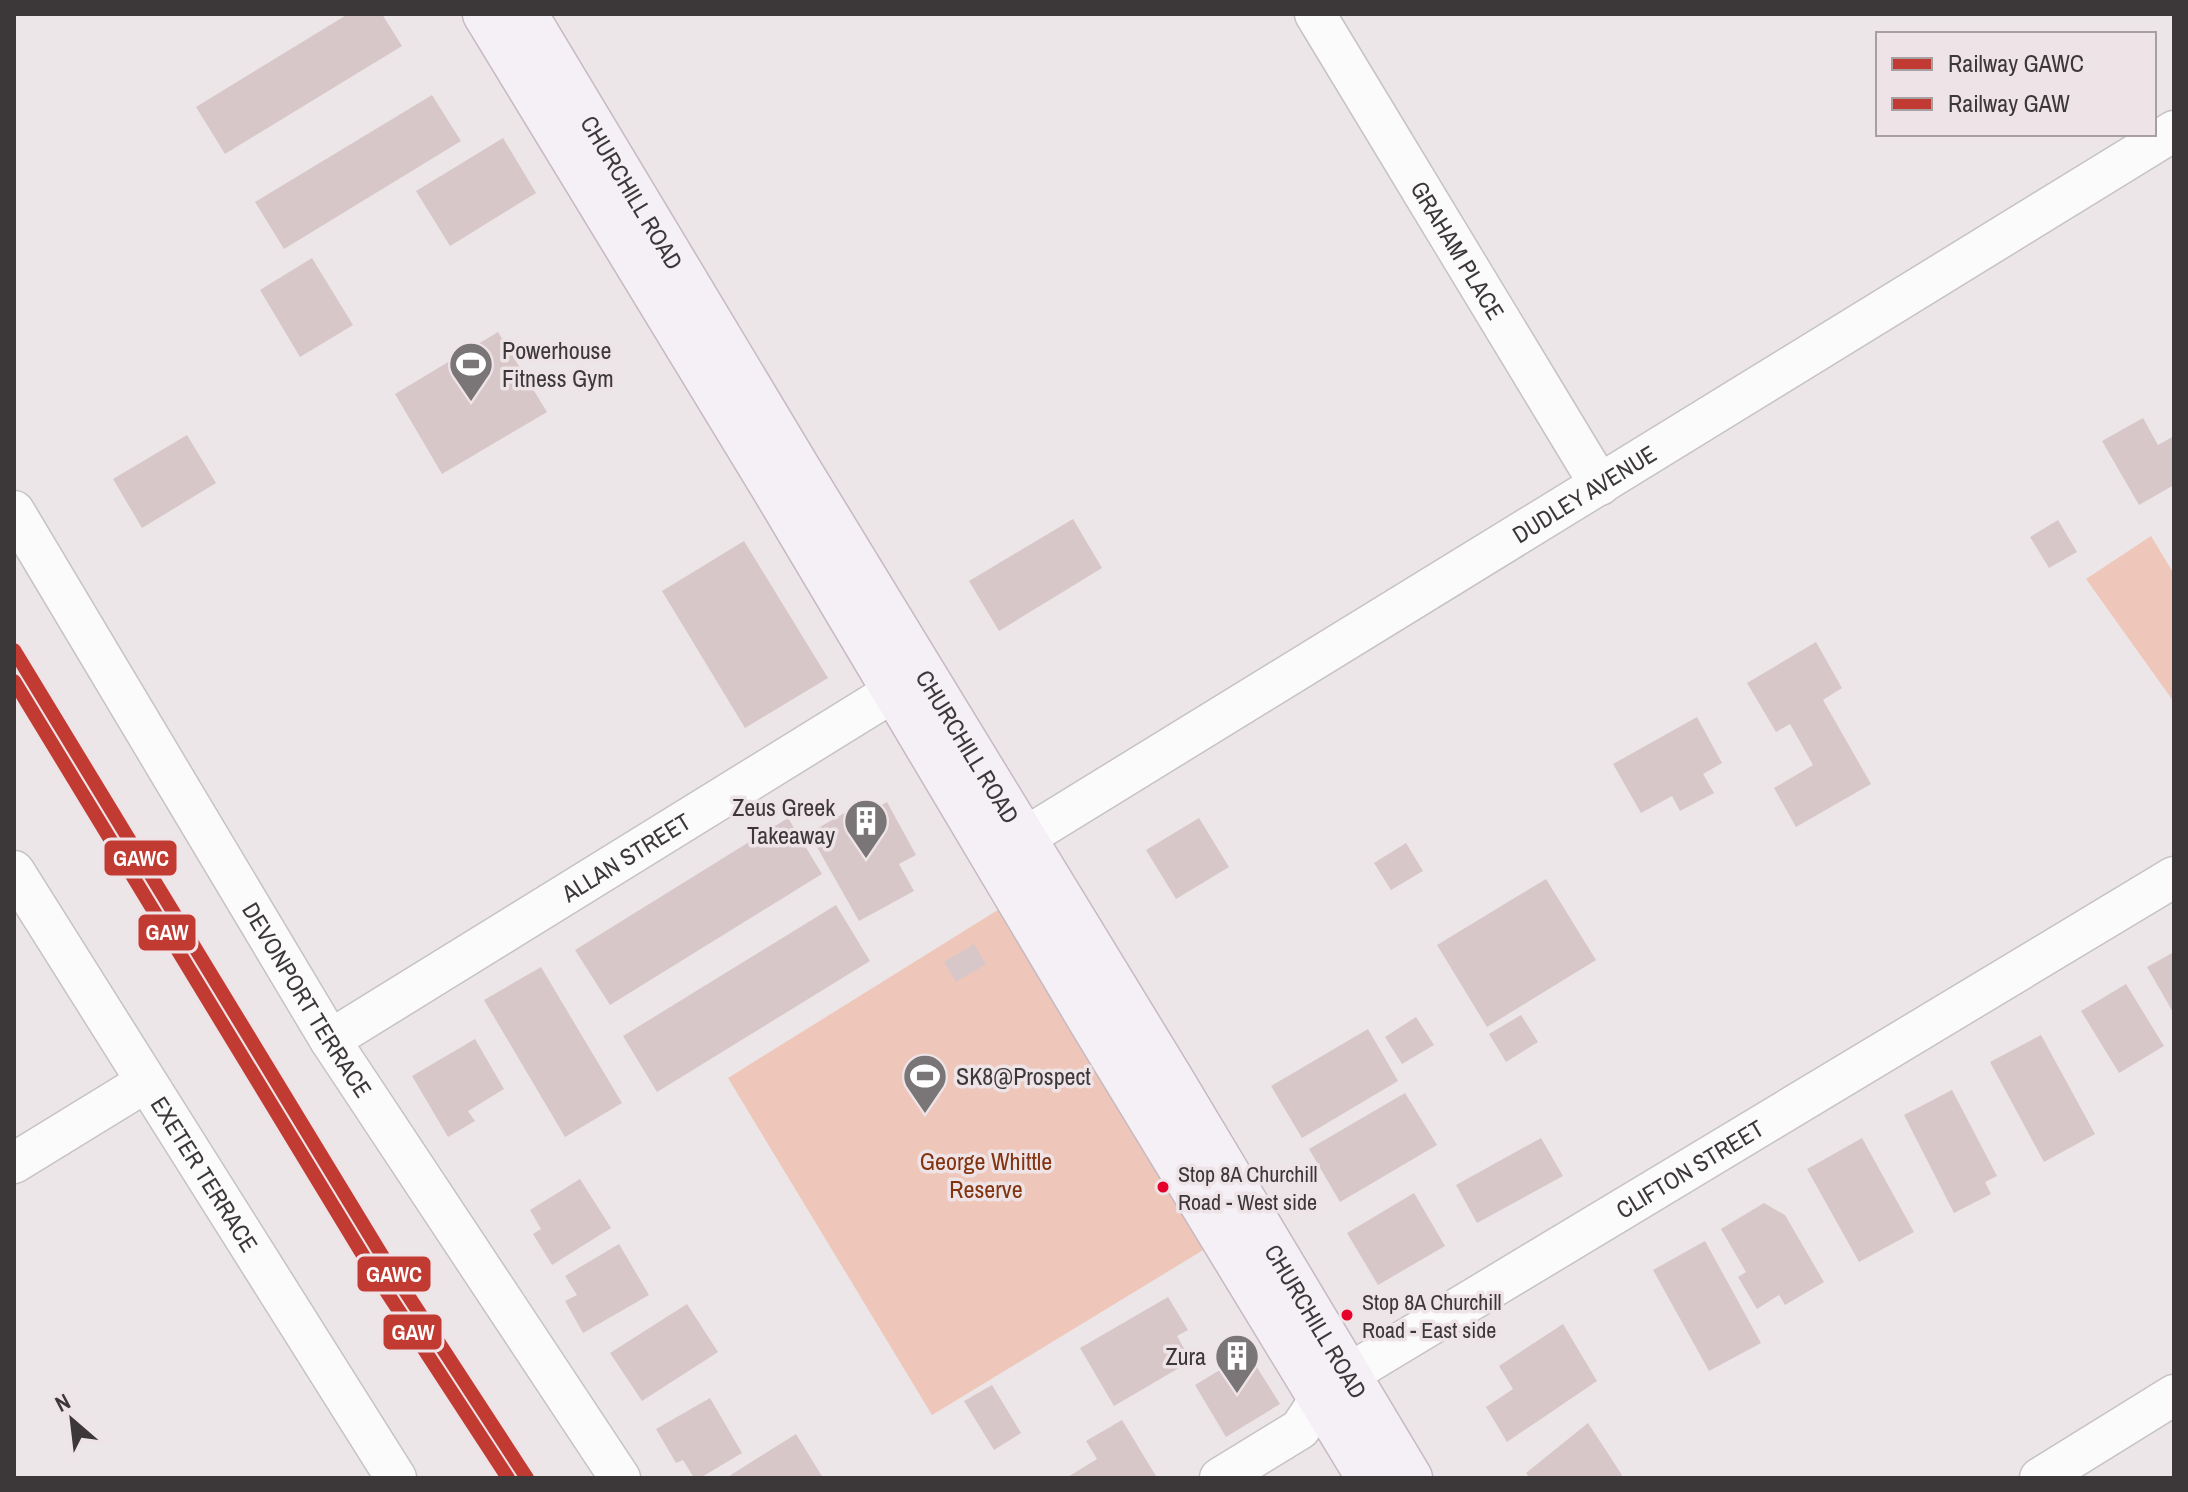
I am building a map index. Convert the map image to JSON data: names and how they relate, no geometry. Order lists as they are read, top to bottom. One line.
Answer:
{"streets":{"main road":["CHURCHILL ROAD"],"street":["GRAHAM PLACE","DUDLEY AVENUE","ALLAN STREET","DEVONPORT TERRACE","CLIFTON STREET","EXETER TERRACE"]},"crossings":[["CHURCHILL ROAD","DUDLEY AVENUE"],["CHURCHILL ROAD","ALLAN STREET"],["CHURCHILL ROAD","CLIFTON STREET"],["GRAHAM PLACE","DUDLEY AVENUE"],["ALLAN STREET","DEVONPORT TERRACE"]],"parks":["George Whittle Reserve"],"places":{"sports":["Powerhouse Fitness Gym","SK8@Prospect"],"building":["Zeus Greek Takeaway","Zura"],"other":["Stop 8A Churchill Road - West side","Stop 8A Churchill Road - East side"]},"lines":["rail line GAWC","rail line GAW"],"legend":["Railway GAWC","Railway GAW"],"north":"top left"}
